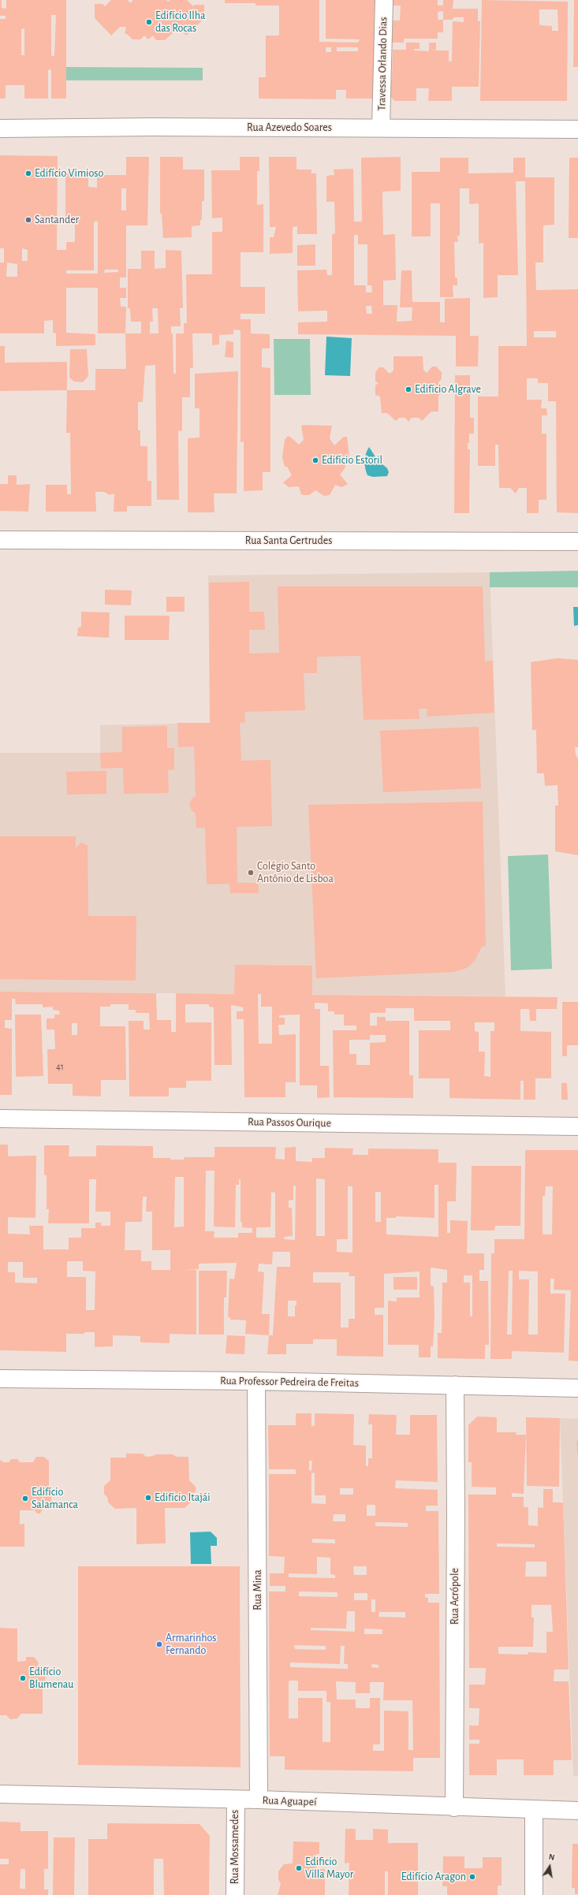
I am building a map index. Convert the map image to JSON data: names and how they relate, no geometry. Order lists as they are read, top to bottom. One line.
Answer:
{"streets":{"street":["Travessa Orlando Dias","Rua Azevedo Soares","Rua Santa Gertrudes","Rua Passos Ourique","Rua Professor Pedreira de Freitas","Rua Mina","Rua Acrópole","Rua Aguapeí","Rua Mossamedes"]},"crossings":[["Travessa Orlando Dias","Rua Azevedo Soares"],["Rua Professor Pedreira de Freitas","Rua Mina"],["Rua Professor Pedreira de Freitas","Rua Acrópole"],["Rua Mina","Rua Aguapeí"],["Rua Acrópole","Rua Aguapeí"],["Rua Aguapeí","Rua Mossamedes"]],"places":["Edifício Ilha das Rocas","Edifício Vimioso","Santander","Edifício Algrave","Edifício Estoril","Colégio Santo Antônio de Lisboa","Edifício Itajái","Edifício Salamanca","Armarinhos Fernando","Edifício Blumenau","Edificio Villa Mayor","Edifício Aragon"],"house_numbers":["41"],"north":"top"}
